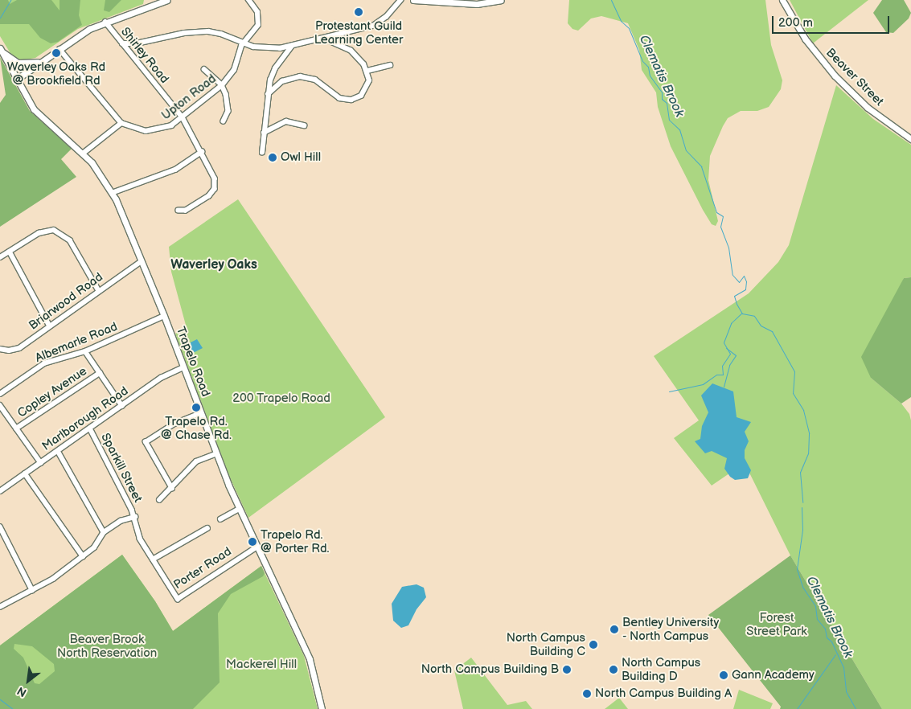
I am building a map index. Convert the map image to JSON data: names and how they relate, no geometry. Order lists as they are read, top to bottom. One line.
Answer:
{"streets":{"main road":["Beaver Street","Trapelo Road"],"street":["Shirley Road","Upton Road","Briarwood Road","Albemarle Road","Copley Avenue","Marlborough Road","Sparkill Street","Porter Road"]},"crossings":[["Shirley Road","Upton Road"],["Briarwood Road","Trapelo Road"],["Albemarle Road","Trapelo Road"],["Trapelo Road","Marlborough Road"],["Trapelo Road","Porter Road"],["Marlborough Road","Sparkill Street"],["Sparkill Street","Porter Road"]],"districts":["Waverley Oaks"],"water":["Clematis Brook"],"parks":["200 Trapelo Road","Forest Street Park","Beaver Brook North Reservation","Mackerel Hill"],"places":["Protestant Guild Learning Center","Waverley Oaks Rd @ Brookfield Rd","Owl Hill","Trapelo Rd. @ Chase Rd.","Trapelo Rd. @ Porter Rd.","Bentley University - North Campus","North Campus Building C","North Campus Building B","North Campus Building D","Gann Academy","North Campus Building A"],"scale_bar":"200 m","north":"bottom left"}
